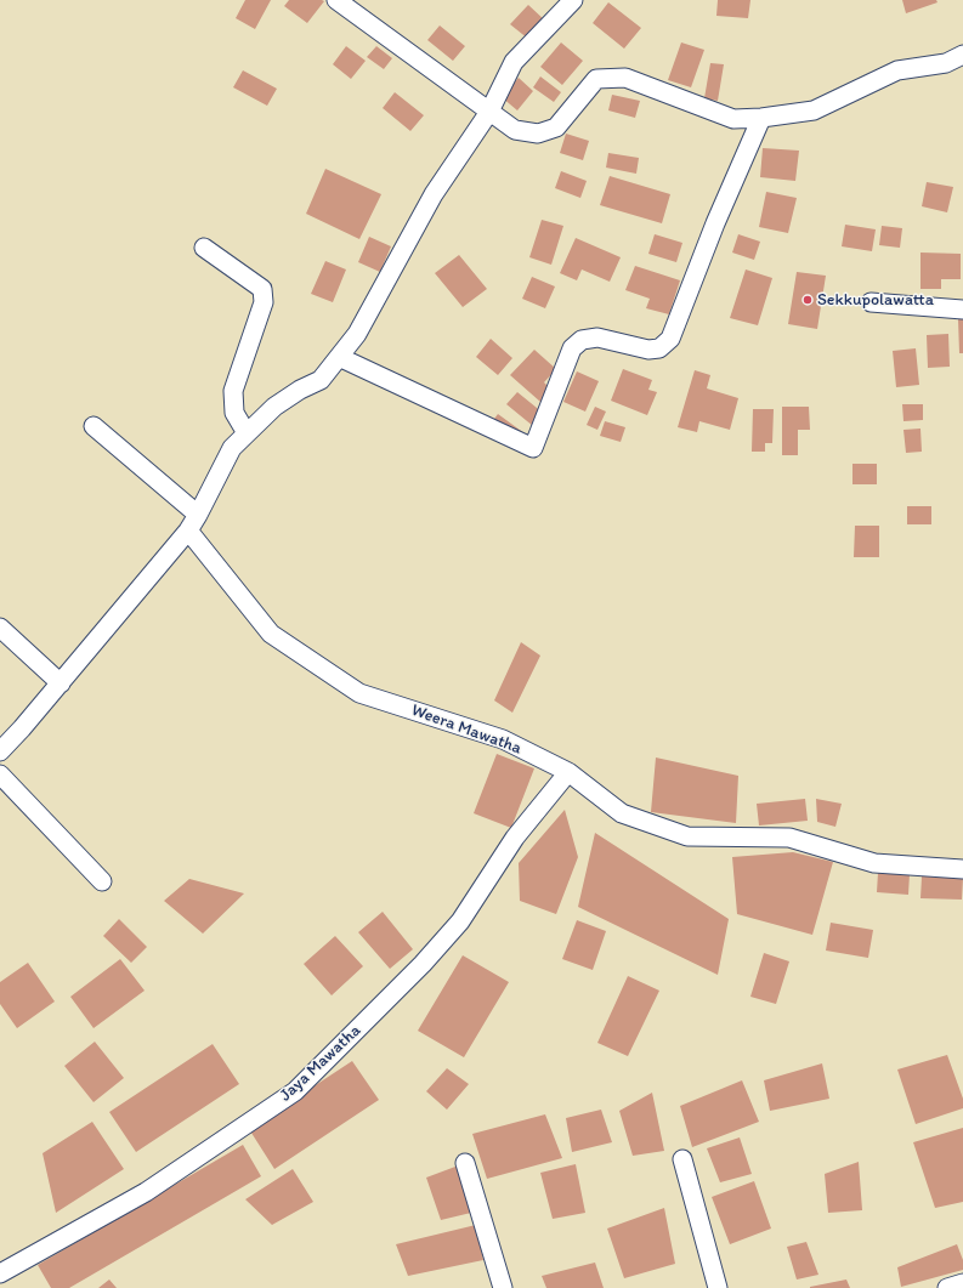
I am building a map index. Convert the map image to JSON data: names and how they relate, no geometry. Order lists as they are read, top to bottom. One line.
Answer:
{"streets":{"street":["Weera Mawatha","Jaya Mawatha"]},"crossings":[["Weera Mawatha","Jaya Mawatha"]],"places":["Sekkupolawatta"]}
